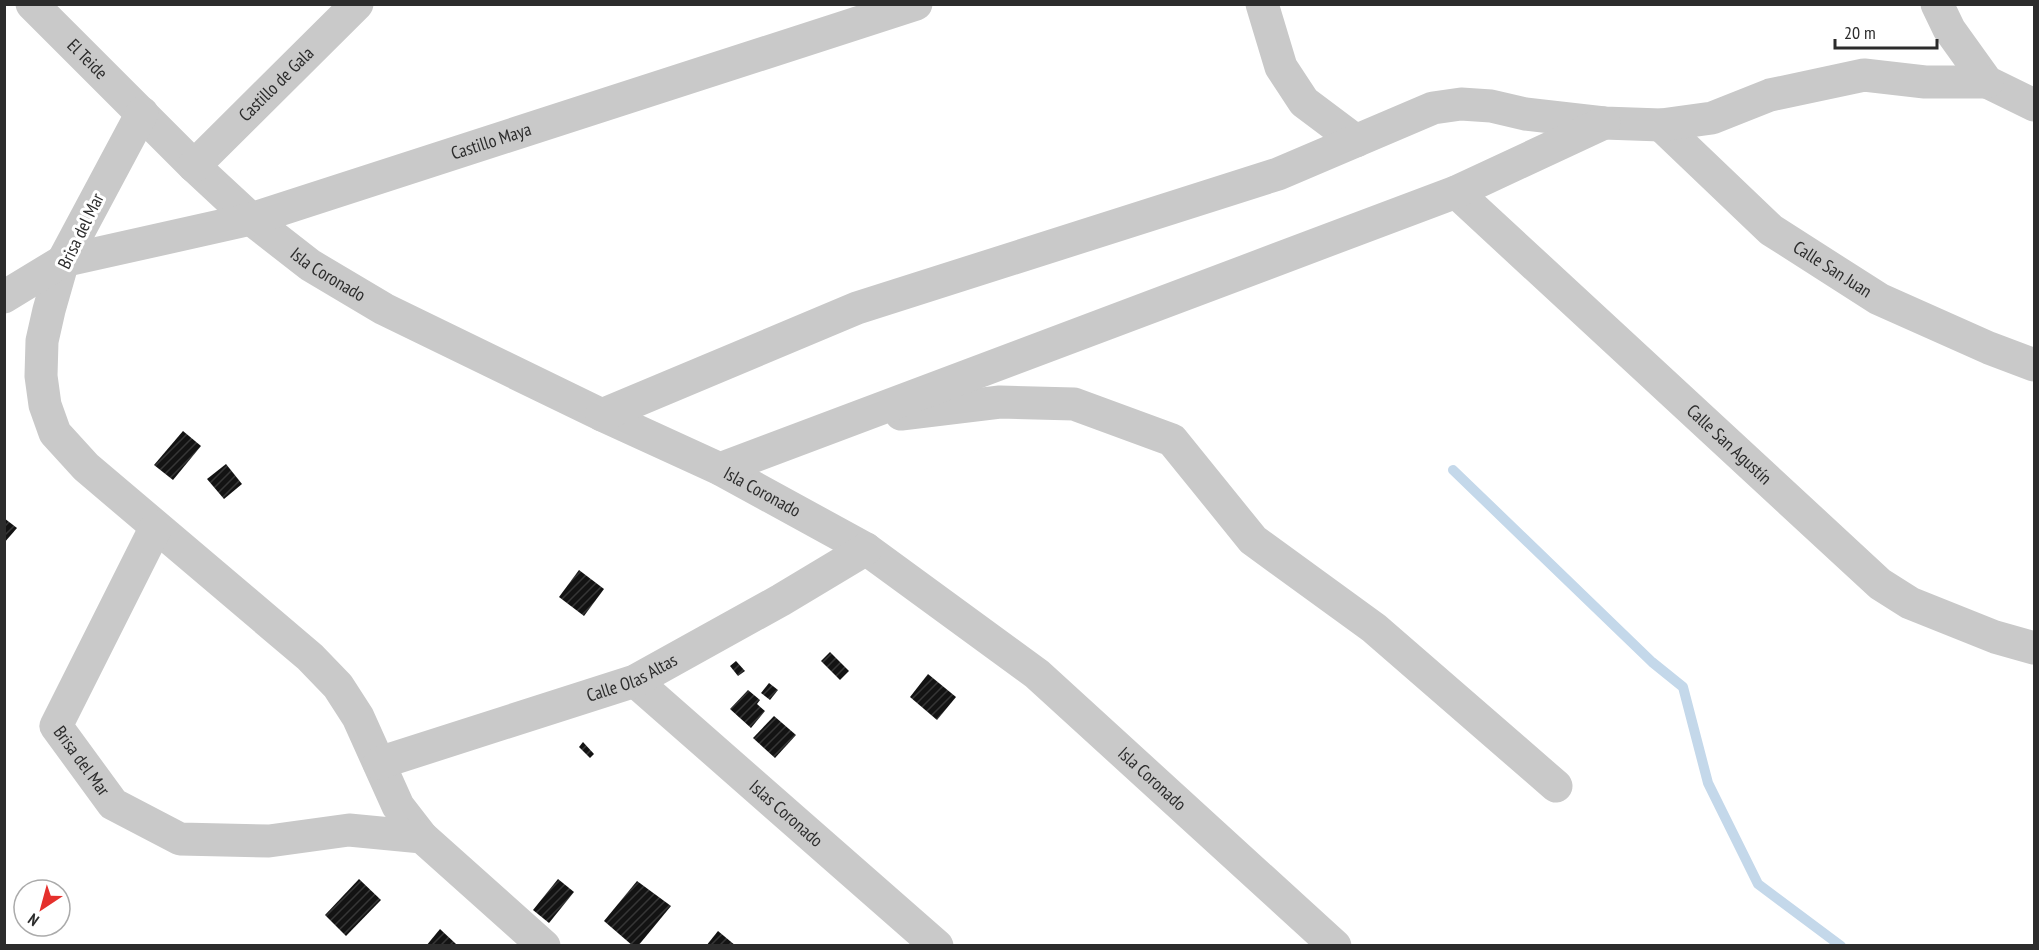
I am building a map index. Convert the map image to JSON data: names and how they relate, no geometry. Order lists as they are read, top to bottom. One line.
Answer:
{"streets":{"street":["El Teide","Castillo de Gala","Castillo Maya","Brisa del Mar","Calle San Juan","Isla Coronado","Calle San Agustín","Calle Olas Altas","Islas Coronado"]},"crossings":[["El Teide","Brisa del Mar"],["El Teide","Isla Coronado"],["Castillo de Gala","Isla Coronado"],["Castillo Maya","Brisa del Mar"],["Castillo Maya","Isla Coronado"],["Brisa del Mar","Isla Coronado"],["Brisa del Mar","Calle Olas Altas"],["Isla Coronado","Calle Olas Altas"],["Calle Olas Altas","Islas Coronado"]],"scale_bar":"20 m","north":"bottom left"}
